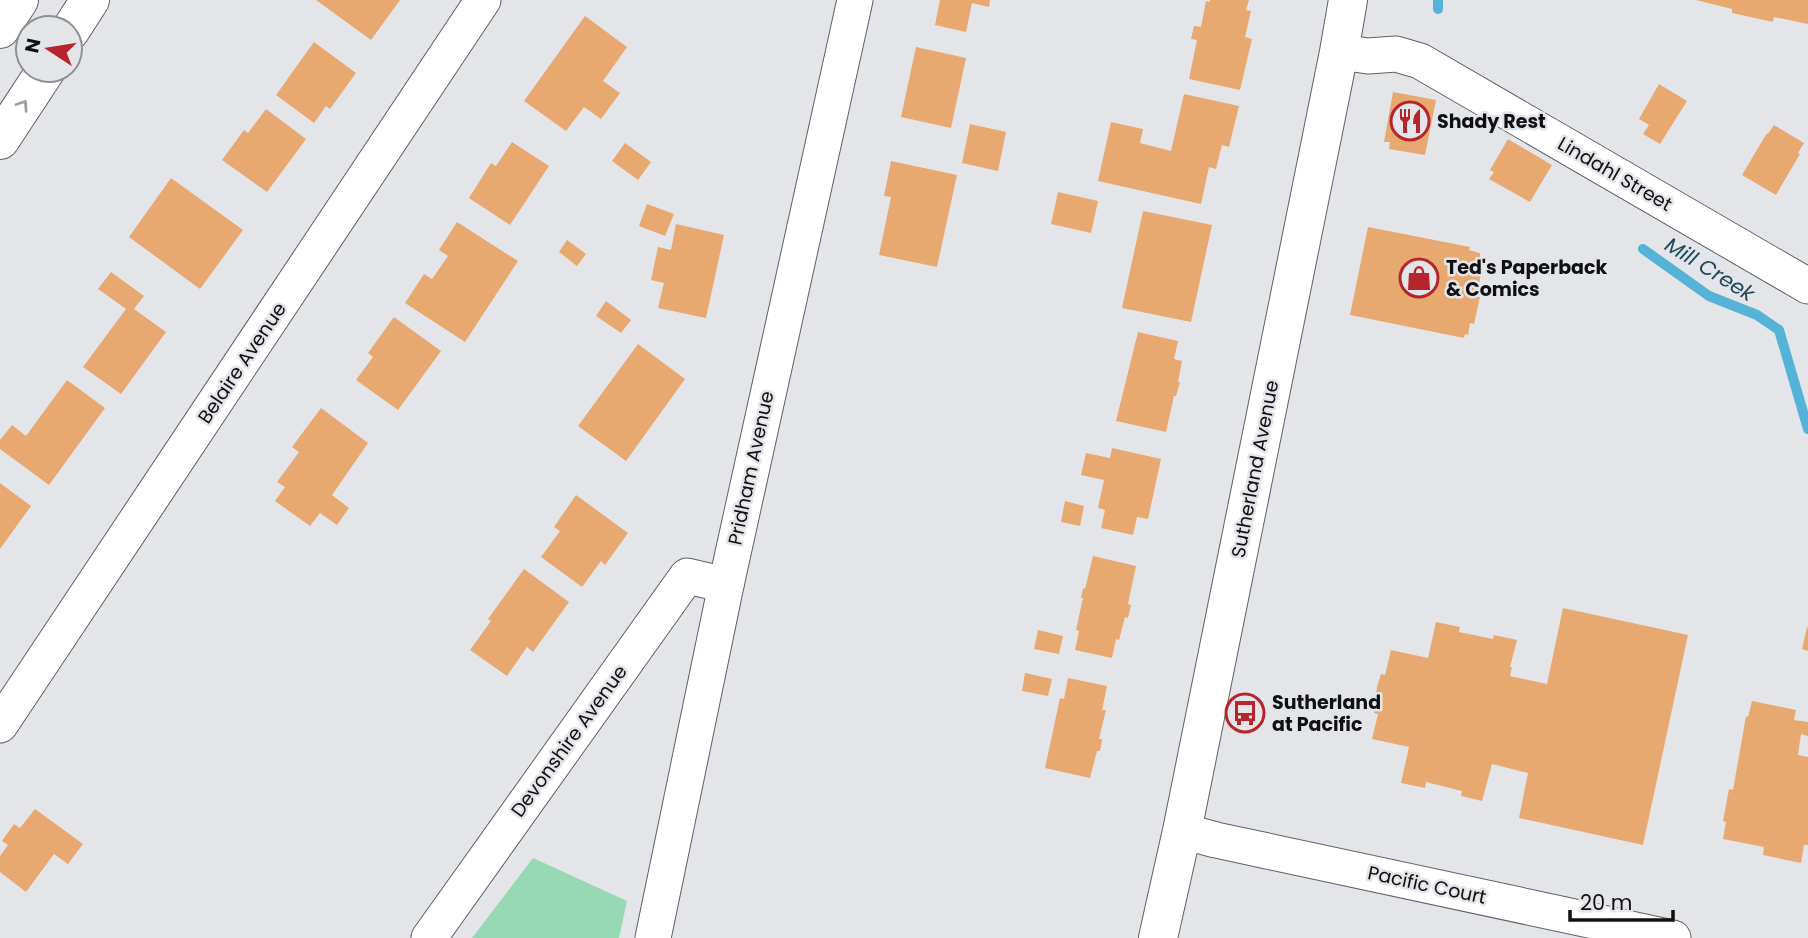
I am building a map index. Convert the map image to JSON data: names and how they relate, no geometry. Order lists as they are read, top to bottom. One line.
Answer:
{"streets":{"main road":["Sutherland Avenue"],"street":["Lindahl Street","Belaire Avenue","Pridham Avenue","Devonshire Avenue","Pacific Court"]},"crossings":[["Lindahl Street","Sutherland Avenue"],["Pridham Avenue","Devonshire Avenue"],["Sutherland Avenue","Pacific Court"]],"water":["Mill Creek"],"places":{"restaurant":["Shady Rest"],"shop":["Ted's Paperback & Comics"],"bus stop":["Sutherland at Pacific"]},"scale_bar":"20 m","north":"left"}
